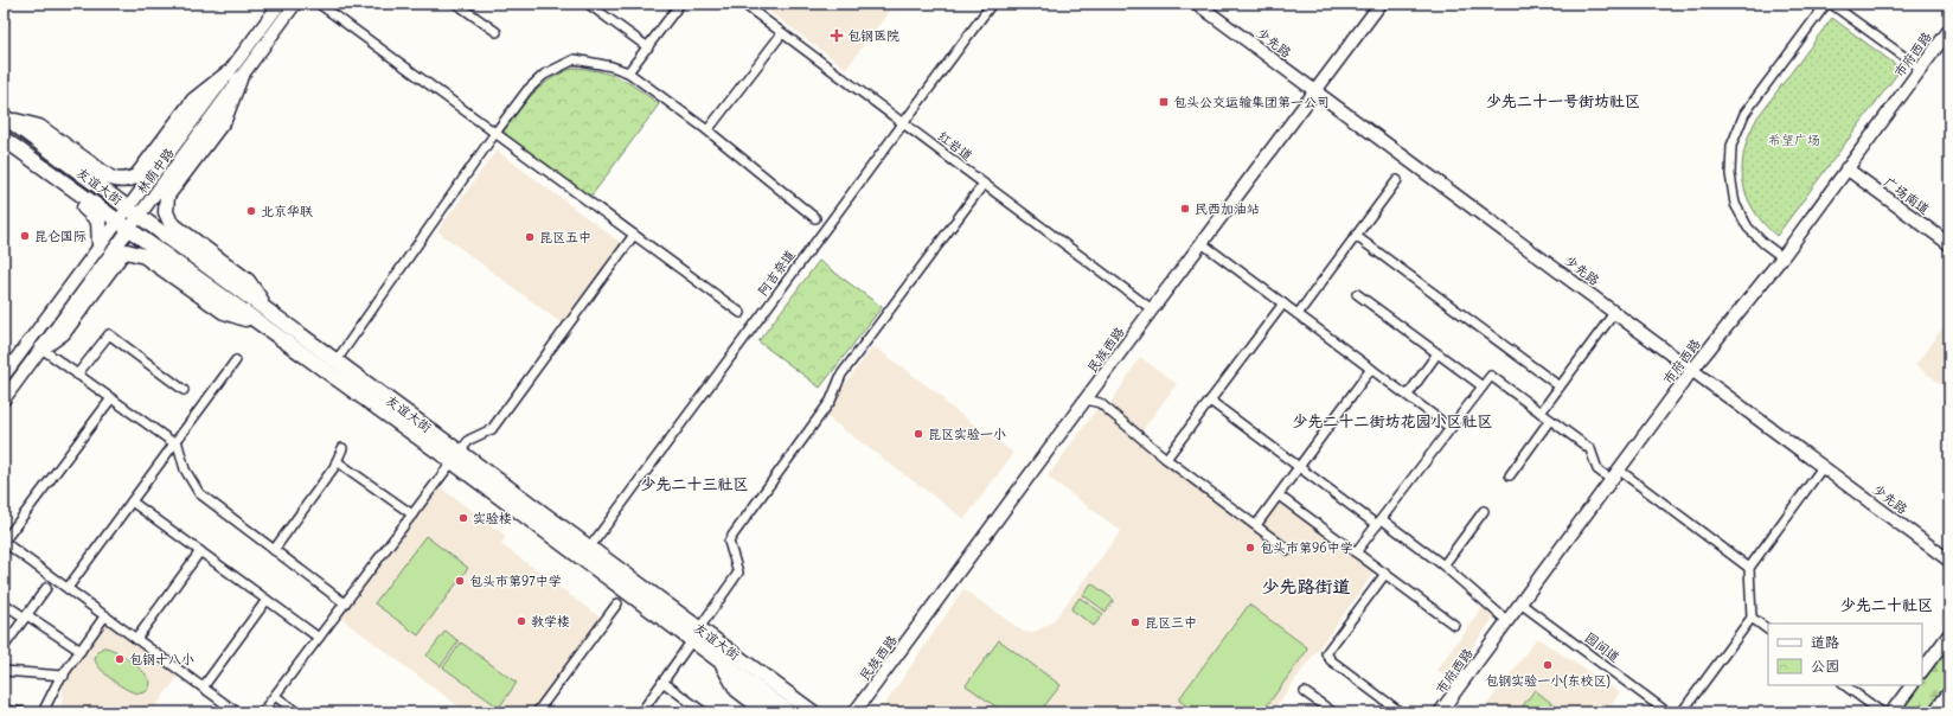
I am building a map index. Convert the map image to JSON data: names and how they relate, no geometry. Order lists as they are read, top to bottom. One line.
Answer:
{"streets":{"main road":["少先路","市府西路","林荫中路","友谊大街","广场南道","民族西路"],"street":["红岩道","阿吉奈道","园间道"]},"crossings":[["少先路","市府西路"],["少先路","民族西路"],["市府西路","广场南道"],["市府西路","园间道"],["红岩道","阿吉奈道"],["红岩道","民族西路"],["林荫中路","友谊大街"],["友谊大街","阿吉奈道"]],"districts":["少先二十一号街坊社区","少先二十二街坊花园小区社区","少先二十三社区","少先路街道","少先二十社区"],"parks":["希望广场"],"places":{"health":["包钢医院"],"transit":["包头公交运输集团第一公司"],"other":["民西加油站","北京华联","昆仑国际","昆区五中","昆区实验一小","实验楼","包头市第96中学","包头市第97中学","教学楼","昆区三中","包钢十八小","包钢实验一小(东校区)"]},"legend":["道路","公园"]}
